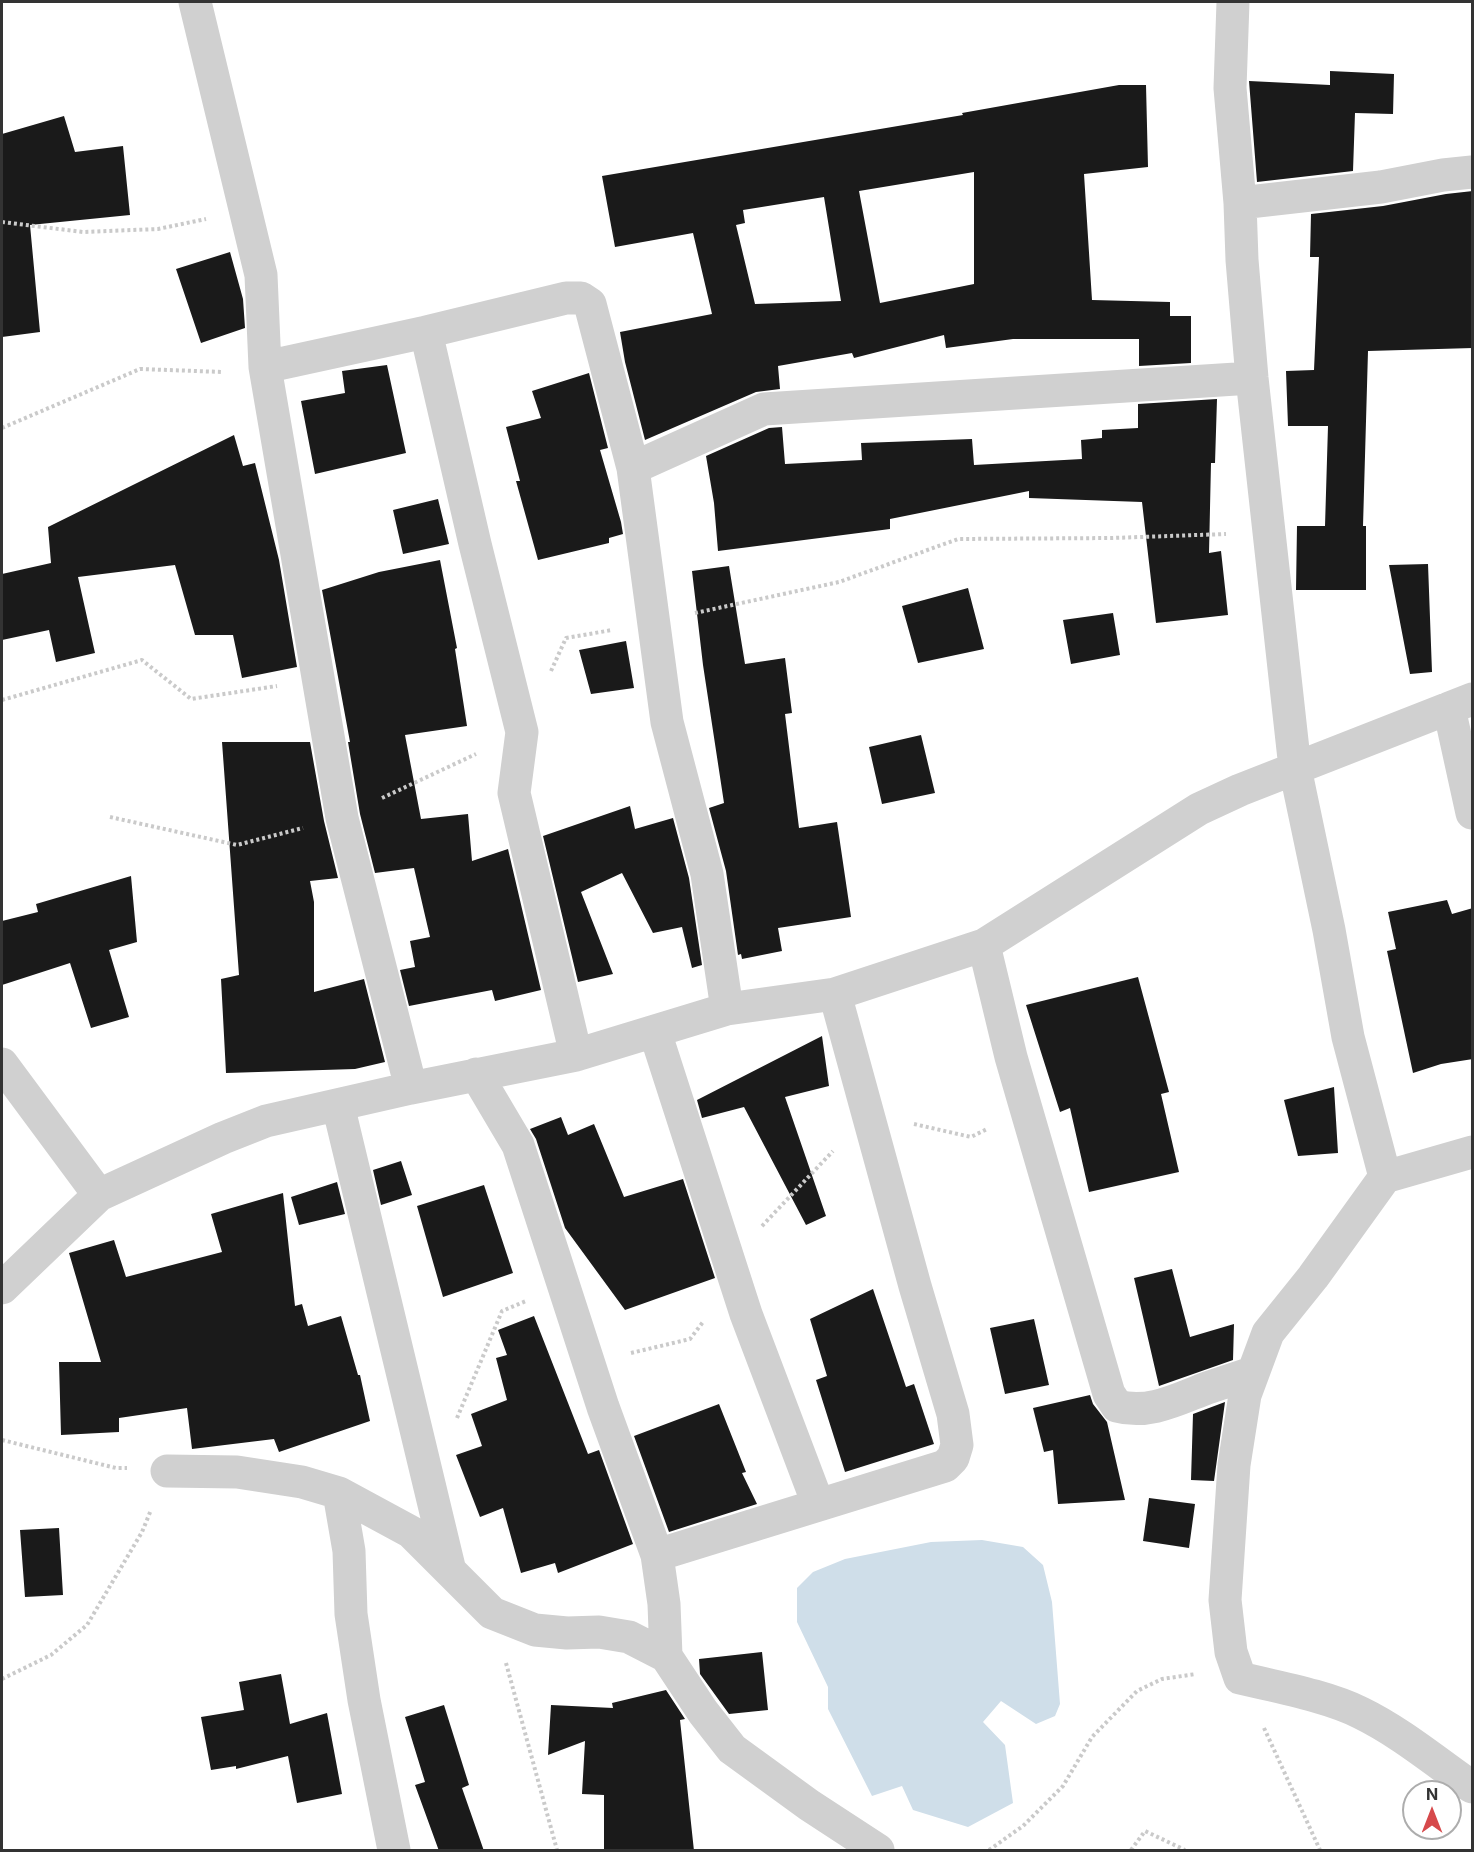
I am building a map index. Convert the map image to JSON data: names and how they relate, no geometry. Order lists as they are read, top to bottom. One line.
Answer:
{"north":"top"}
